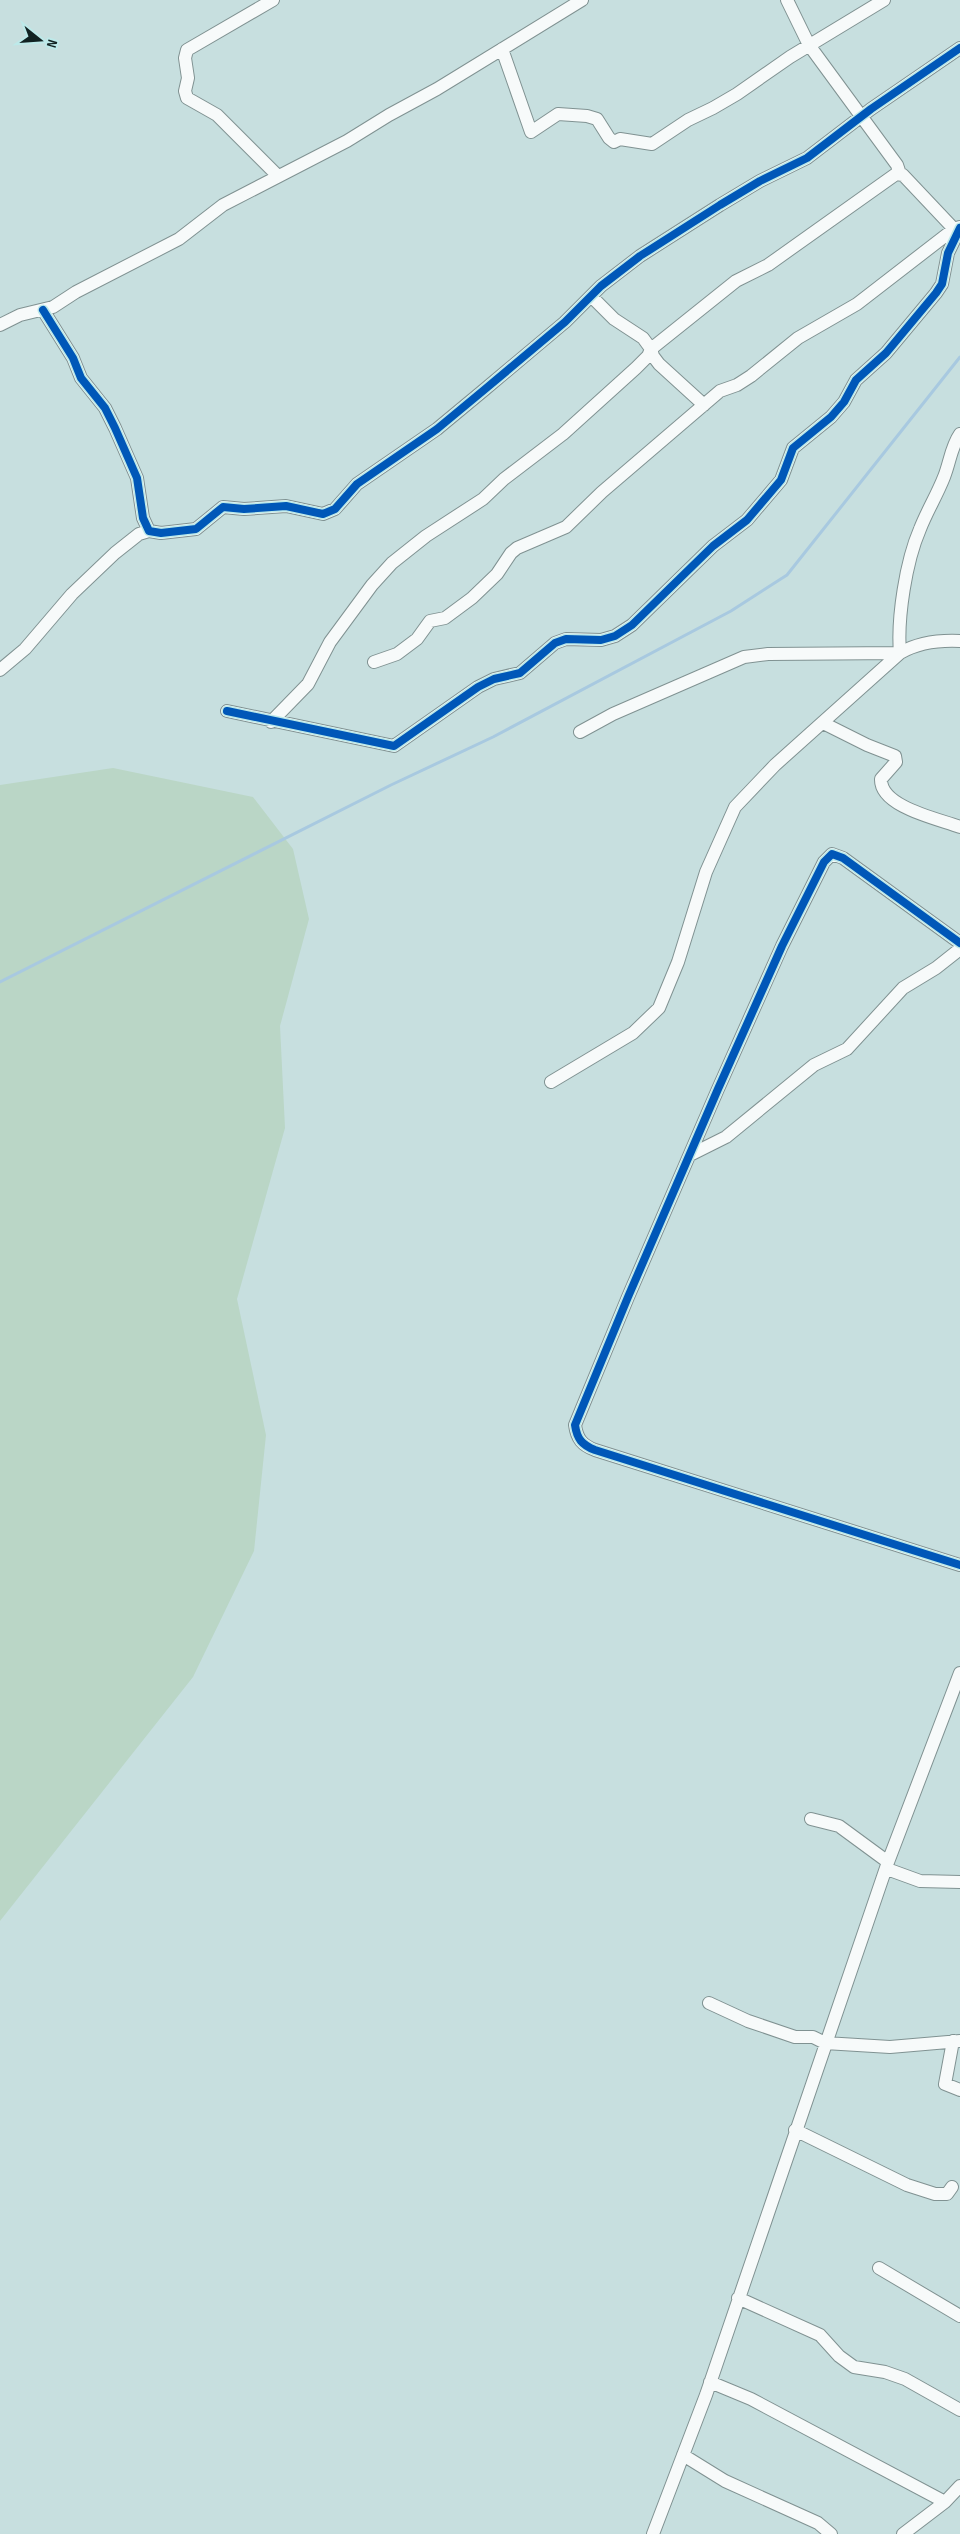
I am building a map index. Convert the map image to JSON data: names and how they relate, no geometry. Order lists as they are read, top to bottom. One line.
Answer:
{"north":"right"}
